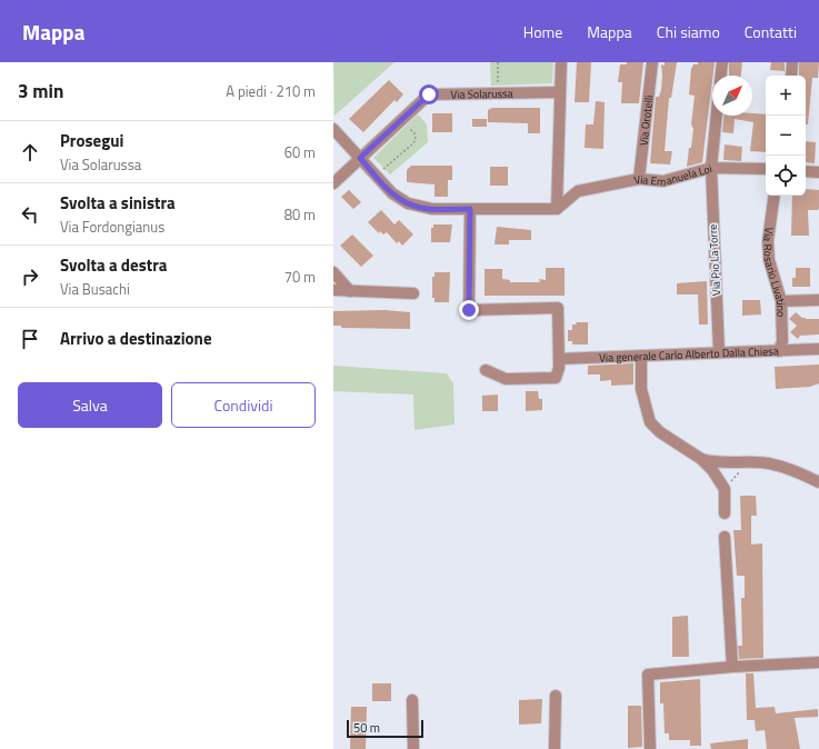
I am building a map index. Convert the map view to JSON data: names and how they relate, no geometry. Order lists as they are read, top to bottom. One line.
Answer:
{"streets":{"street":["Via Solarussa","Via Orotelli","Via Emanuela Loi","Via Pio La Torre","Via Rosario Livatino","Via generale Carlo Alberto Dalla Chiesa"]},"crossings":[["Via Orotelli","Via Emanuela Loi"],["Via Emanuela Loi","Via Pio La Torre"],["Via Pio La Torre","Via generale Carlo Alberto Dalla Chiesa"],["Via Rosario Livatino","Via generale Carlo Alberto Dalla Chiesa"]],"scale_bar":"50 m","north":"top right","page":{"header":"Mappa","nav":["Home","Mappa","Chi siamo","Contatti"],"heading":["3 min","A piedi · 210 m"],"map_buttons":["+","−"],"list":[["Prosegui","Via Solarussa","60 m"],["Svolta a sinistra","Via Fordongianus","80 m"],["Svolta a destra","Via Busachi","70 m"],"Arrivo a destinazione"],"buttons":["Salva","Condividi"],"scale":"50 m"}}
